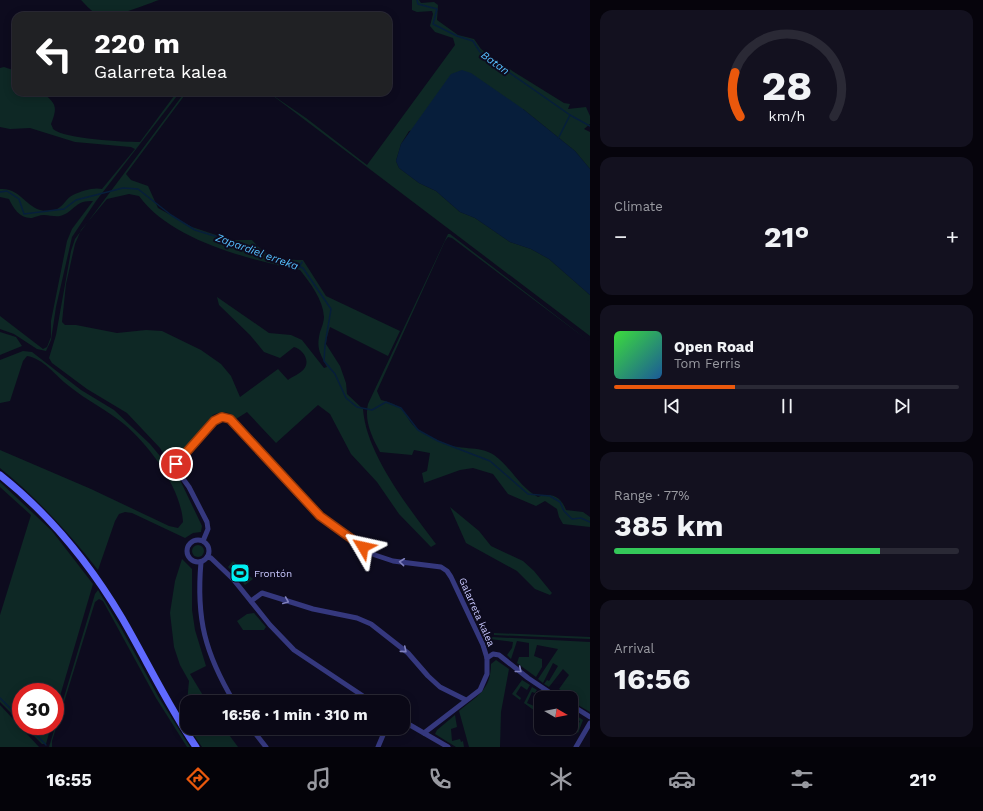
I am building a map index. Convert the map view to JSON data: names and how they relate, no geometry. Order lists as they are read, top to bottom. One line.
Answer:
{"streets":{"street":["Galarreta kalea"]},"water":["Batan","Zapardiel erreka"],"places":{"sports":["Frontón"]},"north":"right","page":{"turn":["220 m","Galarreta kalea"],"tile":["Climate",["Range · 77%","385 km"],["Arrival","16:56"]],"heat":["−","21°","+"],"song":["Open Road","Tom Ferris"],"limit":"30","trip":"16:56 · 1 min · 310 m","tabs":["16:55","21°"],"gauge":["28","km/h"]}}
